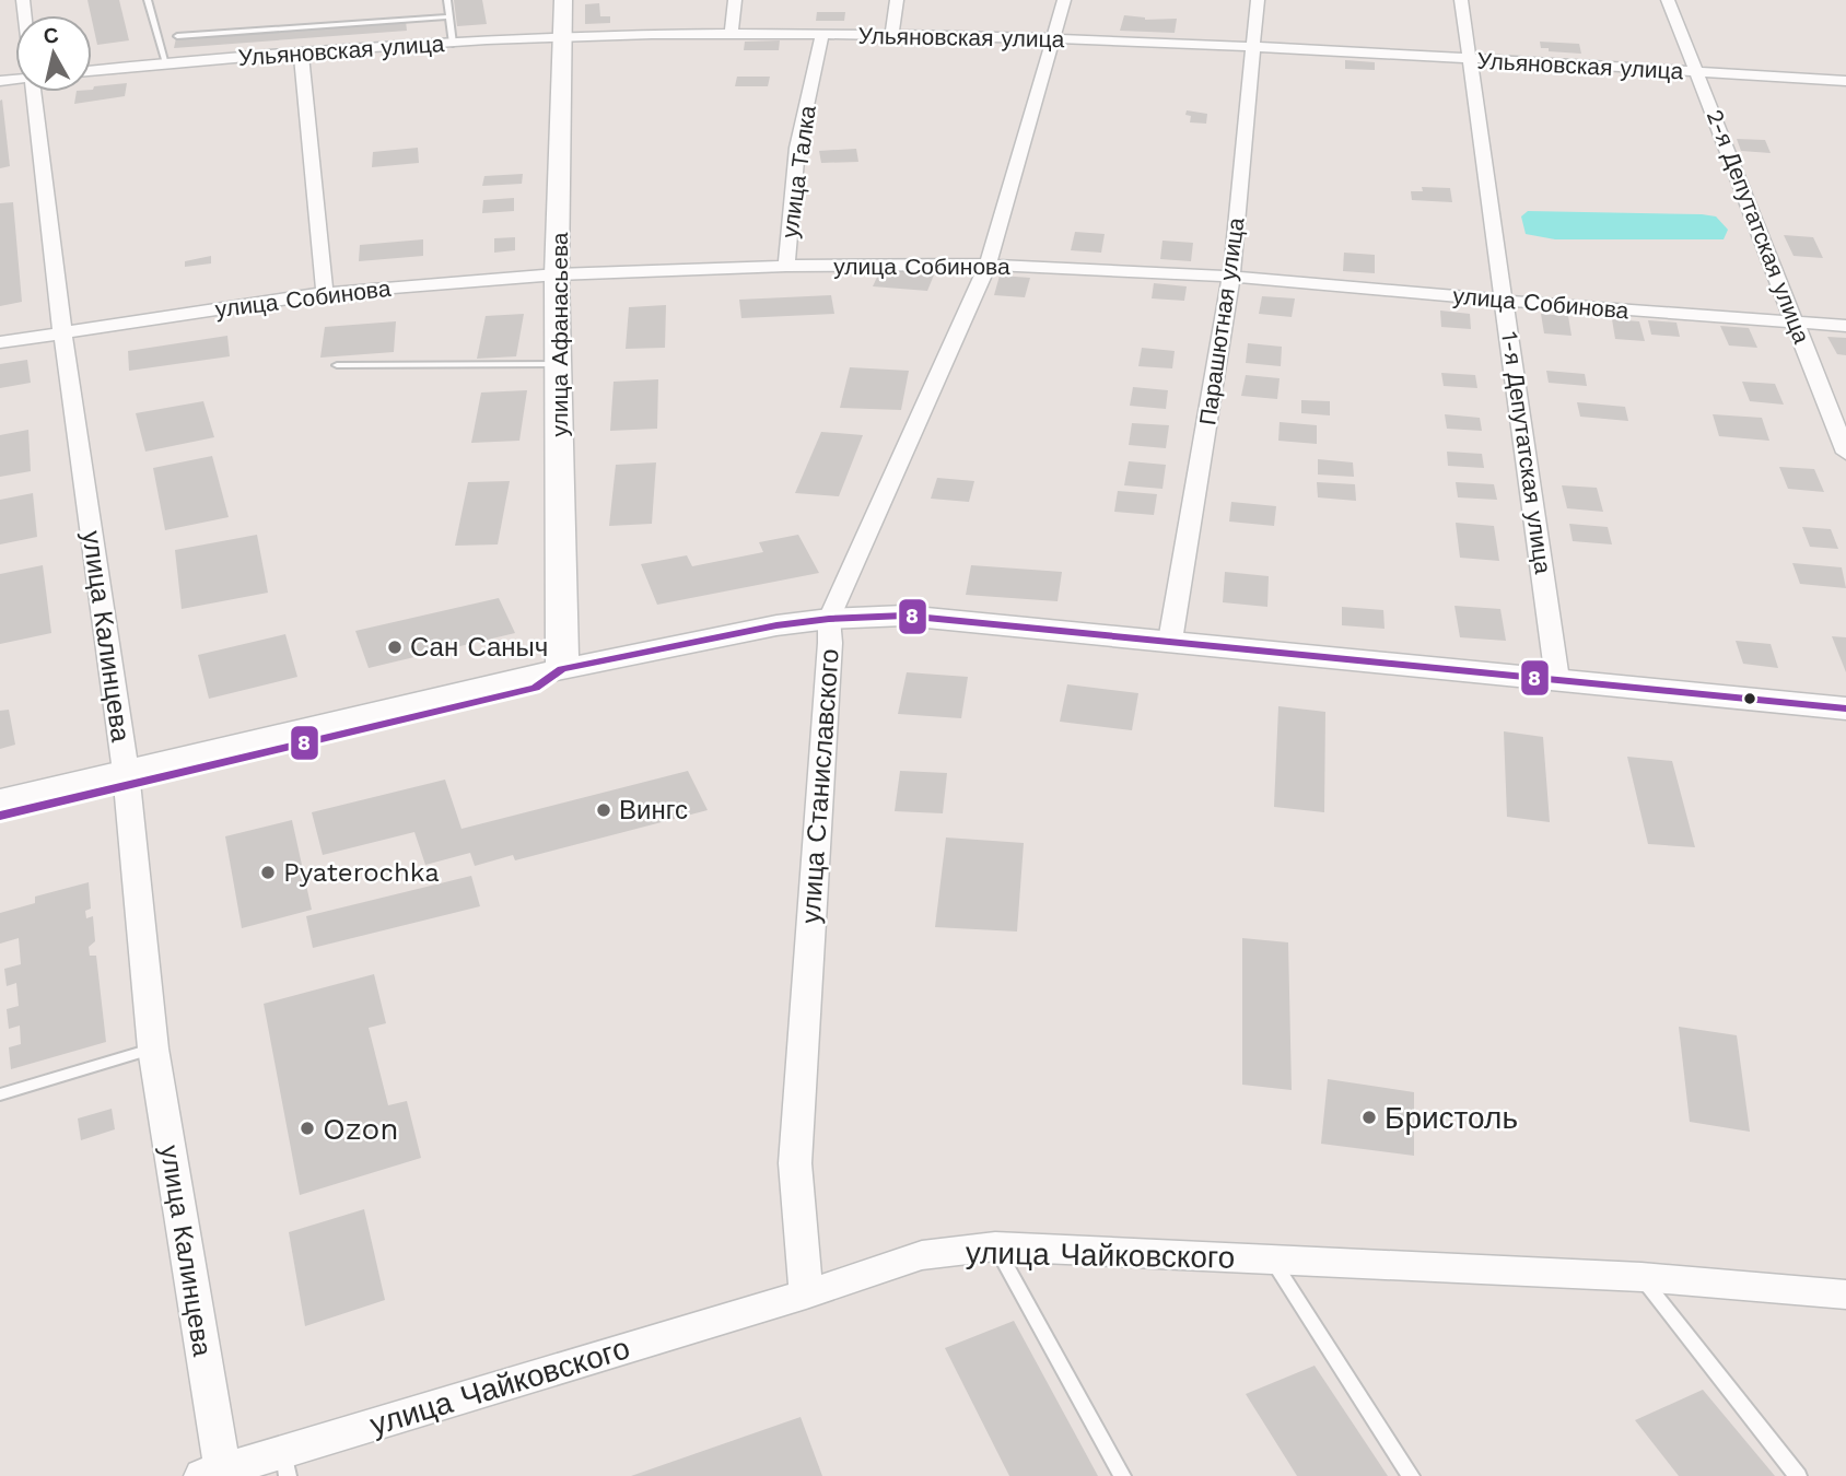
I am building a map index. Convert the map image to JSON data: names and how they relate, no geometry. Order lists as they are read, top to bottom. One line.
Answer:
{"streets":{"street":["Ульяновская улица","улица Талка","2-я Депутатская улица","улица Собинова","Парашютная улица","улица Афанасьева","1-я Депутатская улица","улица Калинцева","улица Станиславского","улица Чайковского"]},"crossings":[["Ульяновская улица","улица Талка"],["Ульяновская улица","2-я Депутатская улица"],["Ульяновская улица","Парашютная улица"],["Ульяновская улица","улица Афанасьева"],["Ульяновская улица","1-я Депутатская улица"],["Ульяновская улица","улица Станиславского"],["улица Талка","улица Собинова"],["2-я Депутатская улица","улица Собинова"],["улица Собинова","Парашютная улица"],["улица Собинова","улица Афанасьева"],["улица Собинова","1-я Депутатская улица"],["улица Собинова","улица Калинцева"],["улица Собинова","улица Станиславского"],["улица Калинцева","улица Чайковского"],["улица Станиславского","улица Чайковского"]],"places":["Сан Саныч","Вингс","Pyaterochka","Бристоль","Ozon"],"lines":["transit line 8"],"north":"top"}
